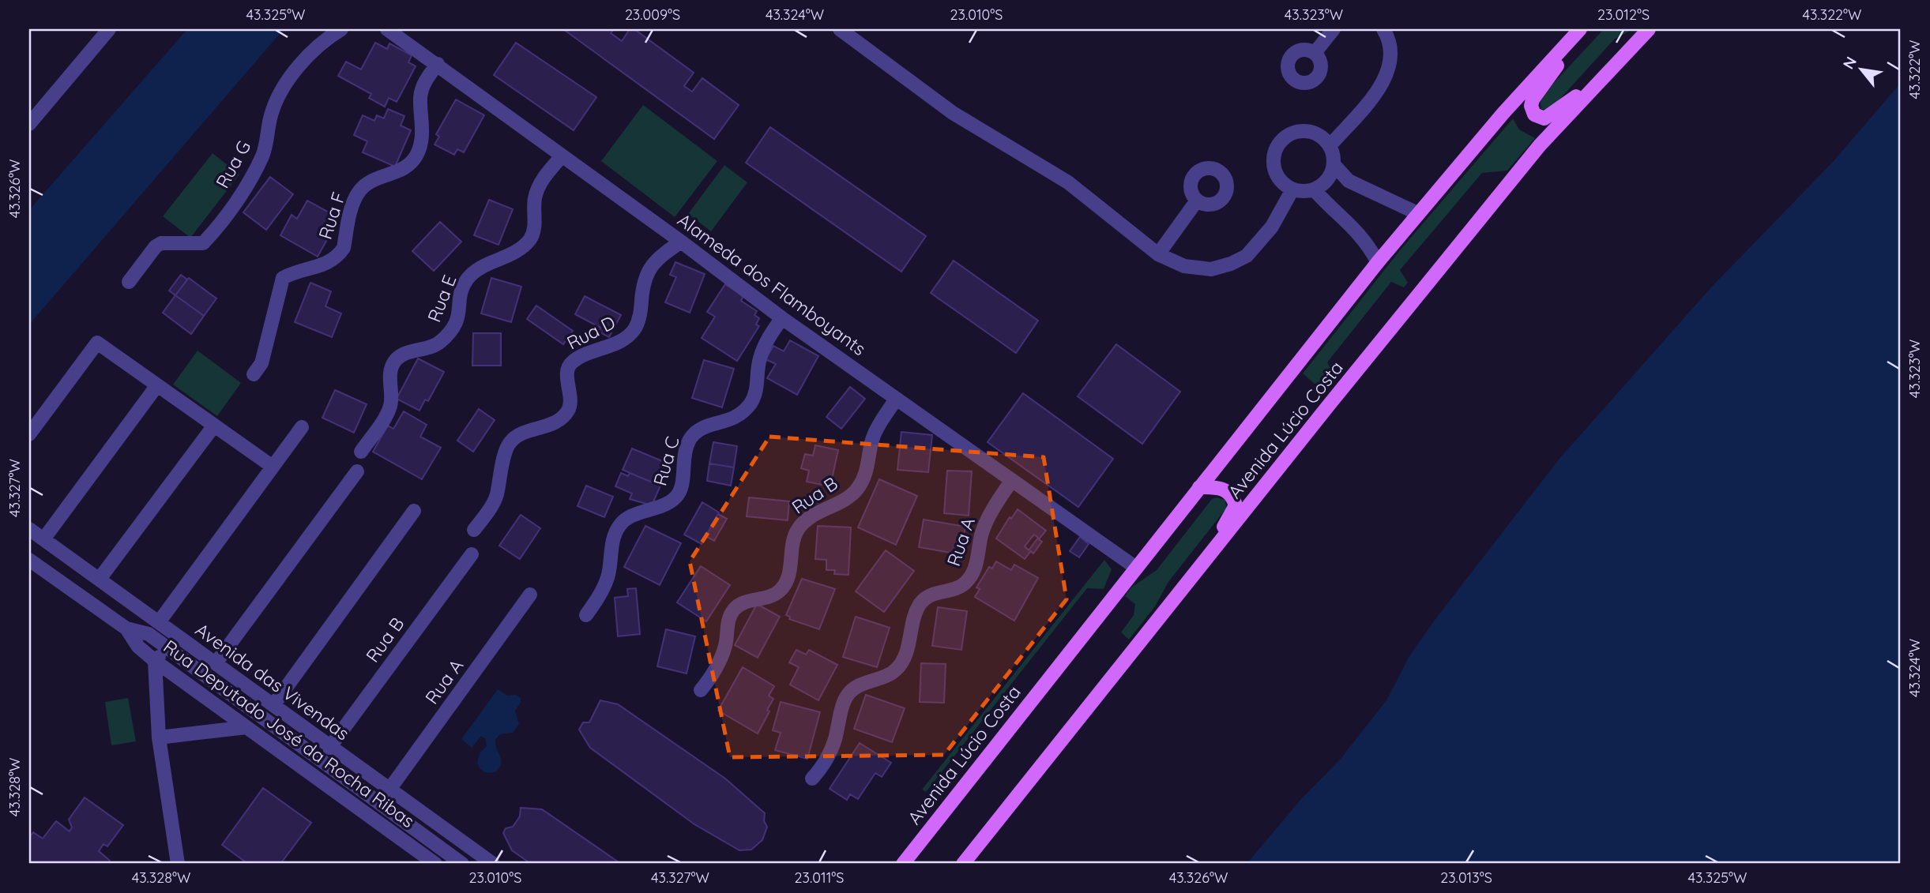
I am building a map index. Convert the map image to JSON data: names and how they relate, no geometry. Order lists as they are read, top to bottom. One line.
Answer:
{"streets":{"main road":["Avenida Lúcio Costa"],"street":["Rua G","Rua F","Alameda dos Flamboyants","Rua E","Rua D","Rua C","Rua B","Rua A","Avenida das Vivendas","Rua Deputado José da Rocha Ribas"]},"crossings":[["Rua F","Alameda dos Flamboyants"],["Alameda dos Flamboyants","Rua E"],["Alameda dos Flamboyants","Rua D"],["Alameda dos Flamboyants","Avenida Lúcio Costa"],["Alameda dos Flamboyants","Rua C"],["Alameda dos Flamboyants","Rua B"],["Alameda dos Flamboyants","Rua A"],["Rua B","Avenida das Vivendas"],["Rua A","Avenida das Vivendas"]],"north":"top left","coordinates":["43.325°W","23.009°S","43.324°W","23.010°S","43.323°W","23.012°S","43.322°W","43.326°W","43.327°W","43.328°W","23.011°S","23.013°S"]}
